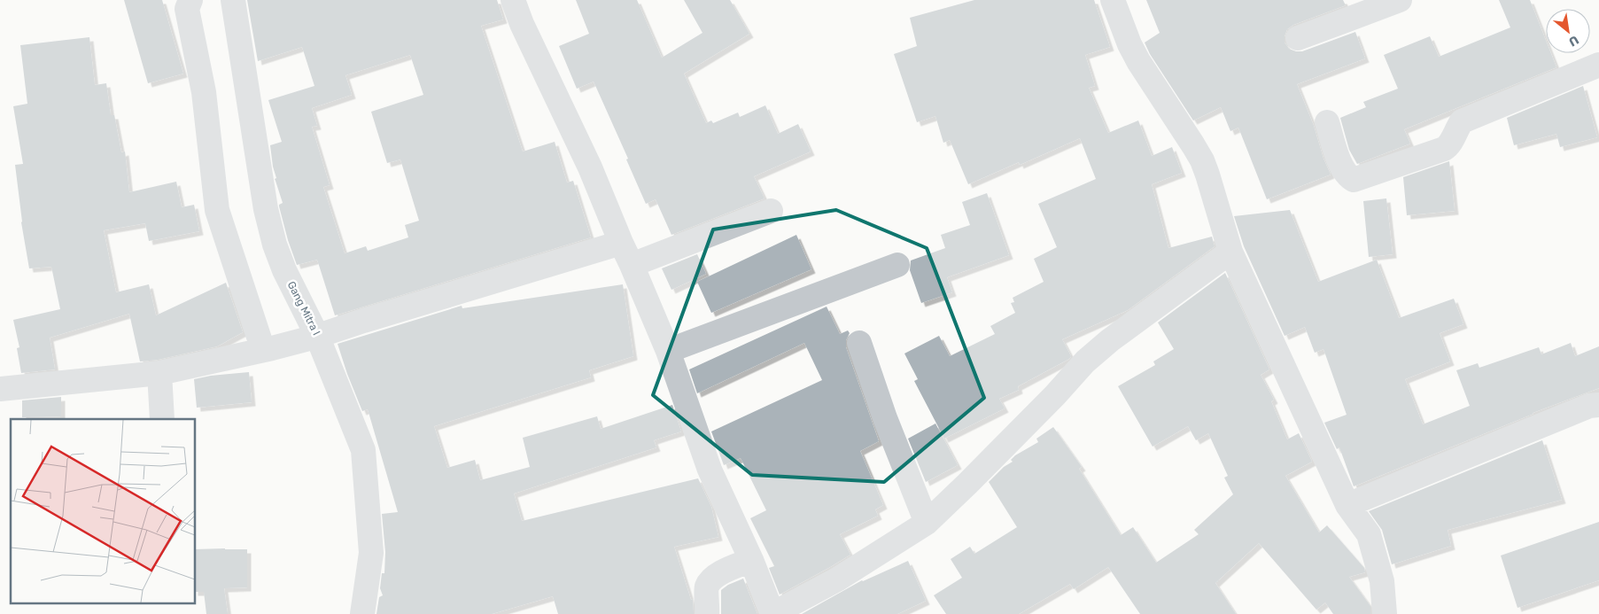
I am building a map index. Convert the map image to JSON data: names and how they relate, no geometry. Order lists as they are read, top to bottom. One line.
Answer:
{"streets":{"street":["Gang Mitra I"]},"north":"bottom right"}
